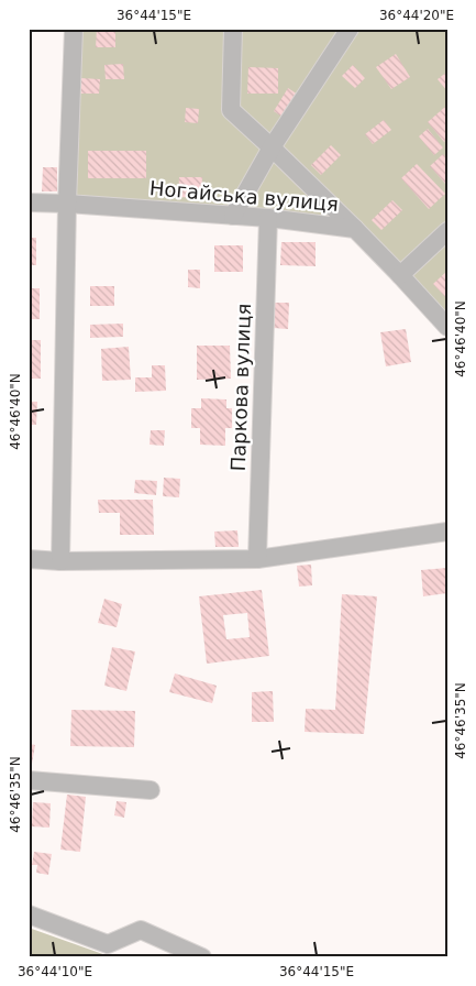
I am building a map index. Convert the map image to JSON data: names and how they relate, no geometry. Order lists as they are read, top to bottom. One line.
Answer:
{"streets":{"street":["Ногайська вулиця","Паркова вулиця"]},"crossings":[["Ногайська вулиця","Паркова вулиця"]],"coordinates":["36°44'15\"E","36°44'20\"E","46°46'40\"N","46°46'35\"N","36°44'10\"E"]}
